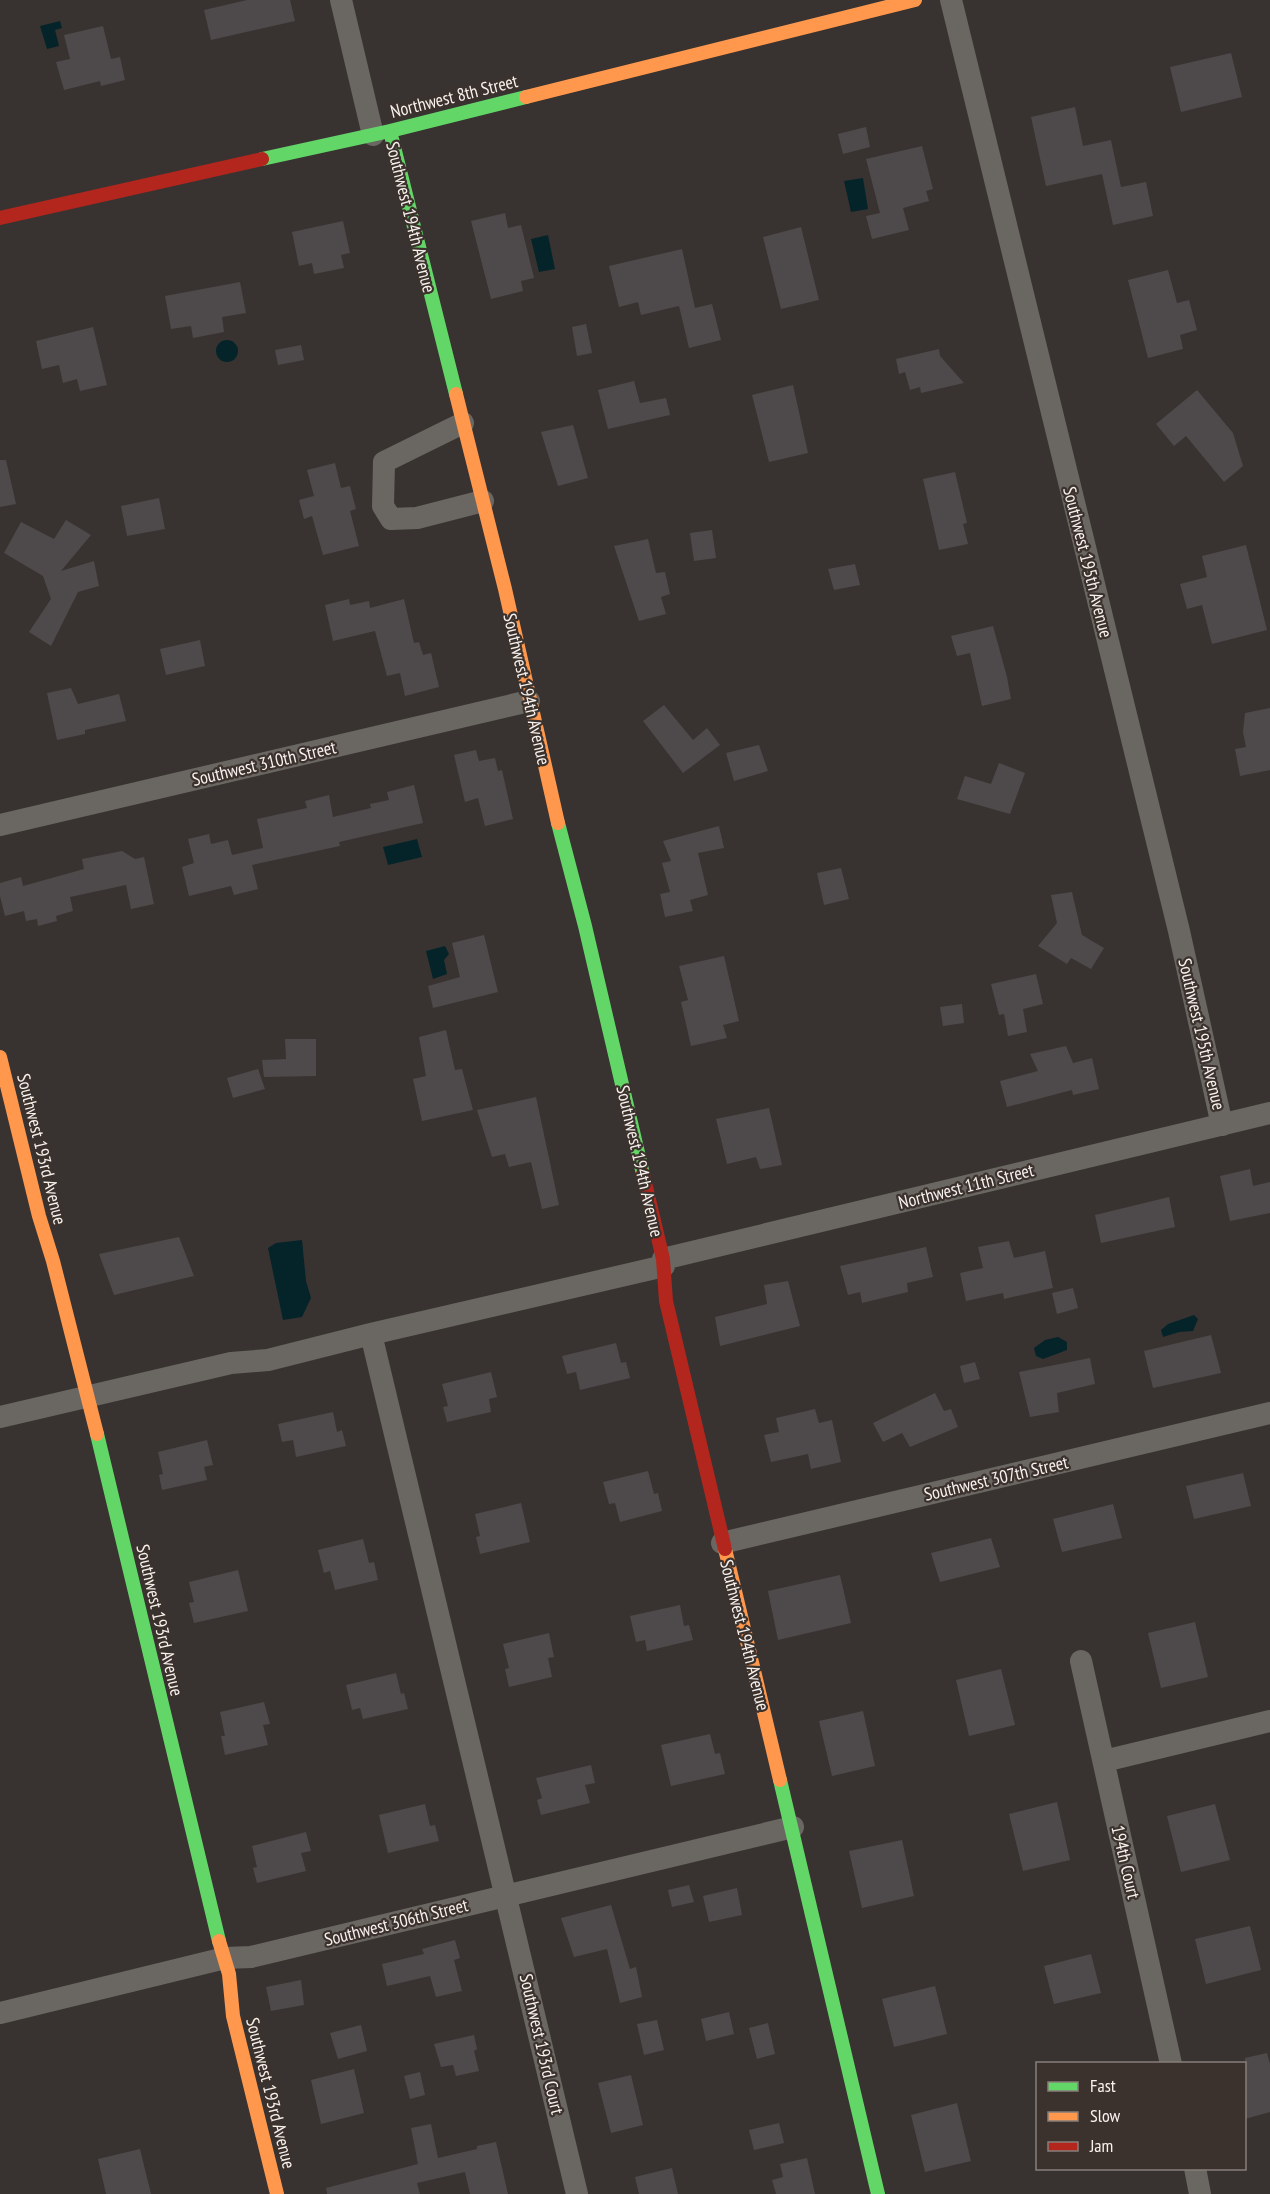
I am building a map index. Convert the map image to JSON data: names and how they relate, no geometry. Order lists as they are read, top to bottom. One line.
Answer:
{"streets":{"street":["Northwest 8th Street","Southwest 194th Avenue","Southwest 195th Avenue","Southwest 310th Street","Southwest 193rd Avenue","Northwest 11th Street","Southwest 307th Street","194th Court","Southwest 306th Street","Southwest 193rd Court"]},"crossings":[["Northwest 8th Street","Southwest 194th Avenue"],["Southwest 194th Avenue","Southwest 310th Street"],["Southwest 194th Avenue","Northwest 11th Street"],["Southwest 194th Avenue","Southwest 307th Street"],["Southwest 194th Avenue","Southwest 306th Street"],["Southwest 195th Avenue","Northwest 11th Street"],["Southwest 193rd Avenue","Northwest 11th Street"],["Southwest 193rd Avenue","Southwest 306th Street"],["Northwest 11th Street","Southwest 193rd Court"],["Southwest 306th Street","Southwest 193rd Court"]],"legend":["Fast","Slow","Jam"]}
